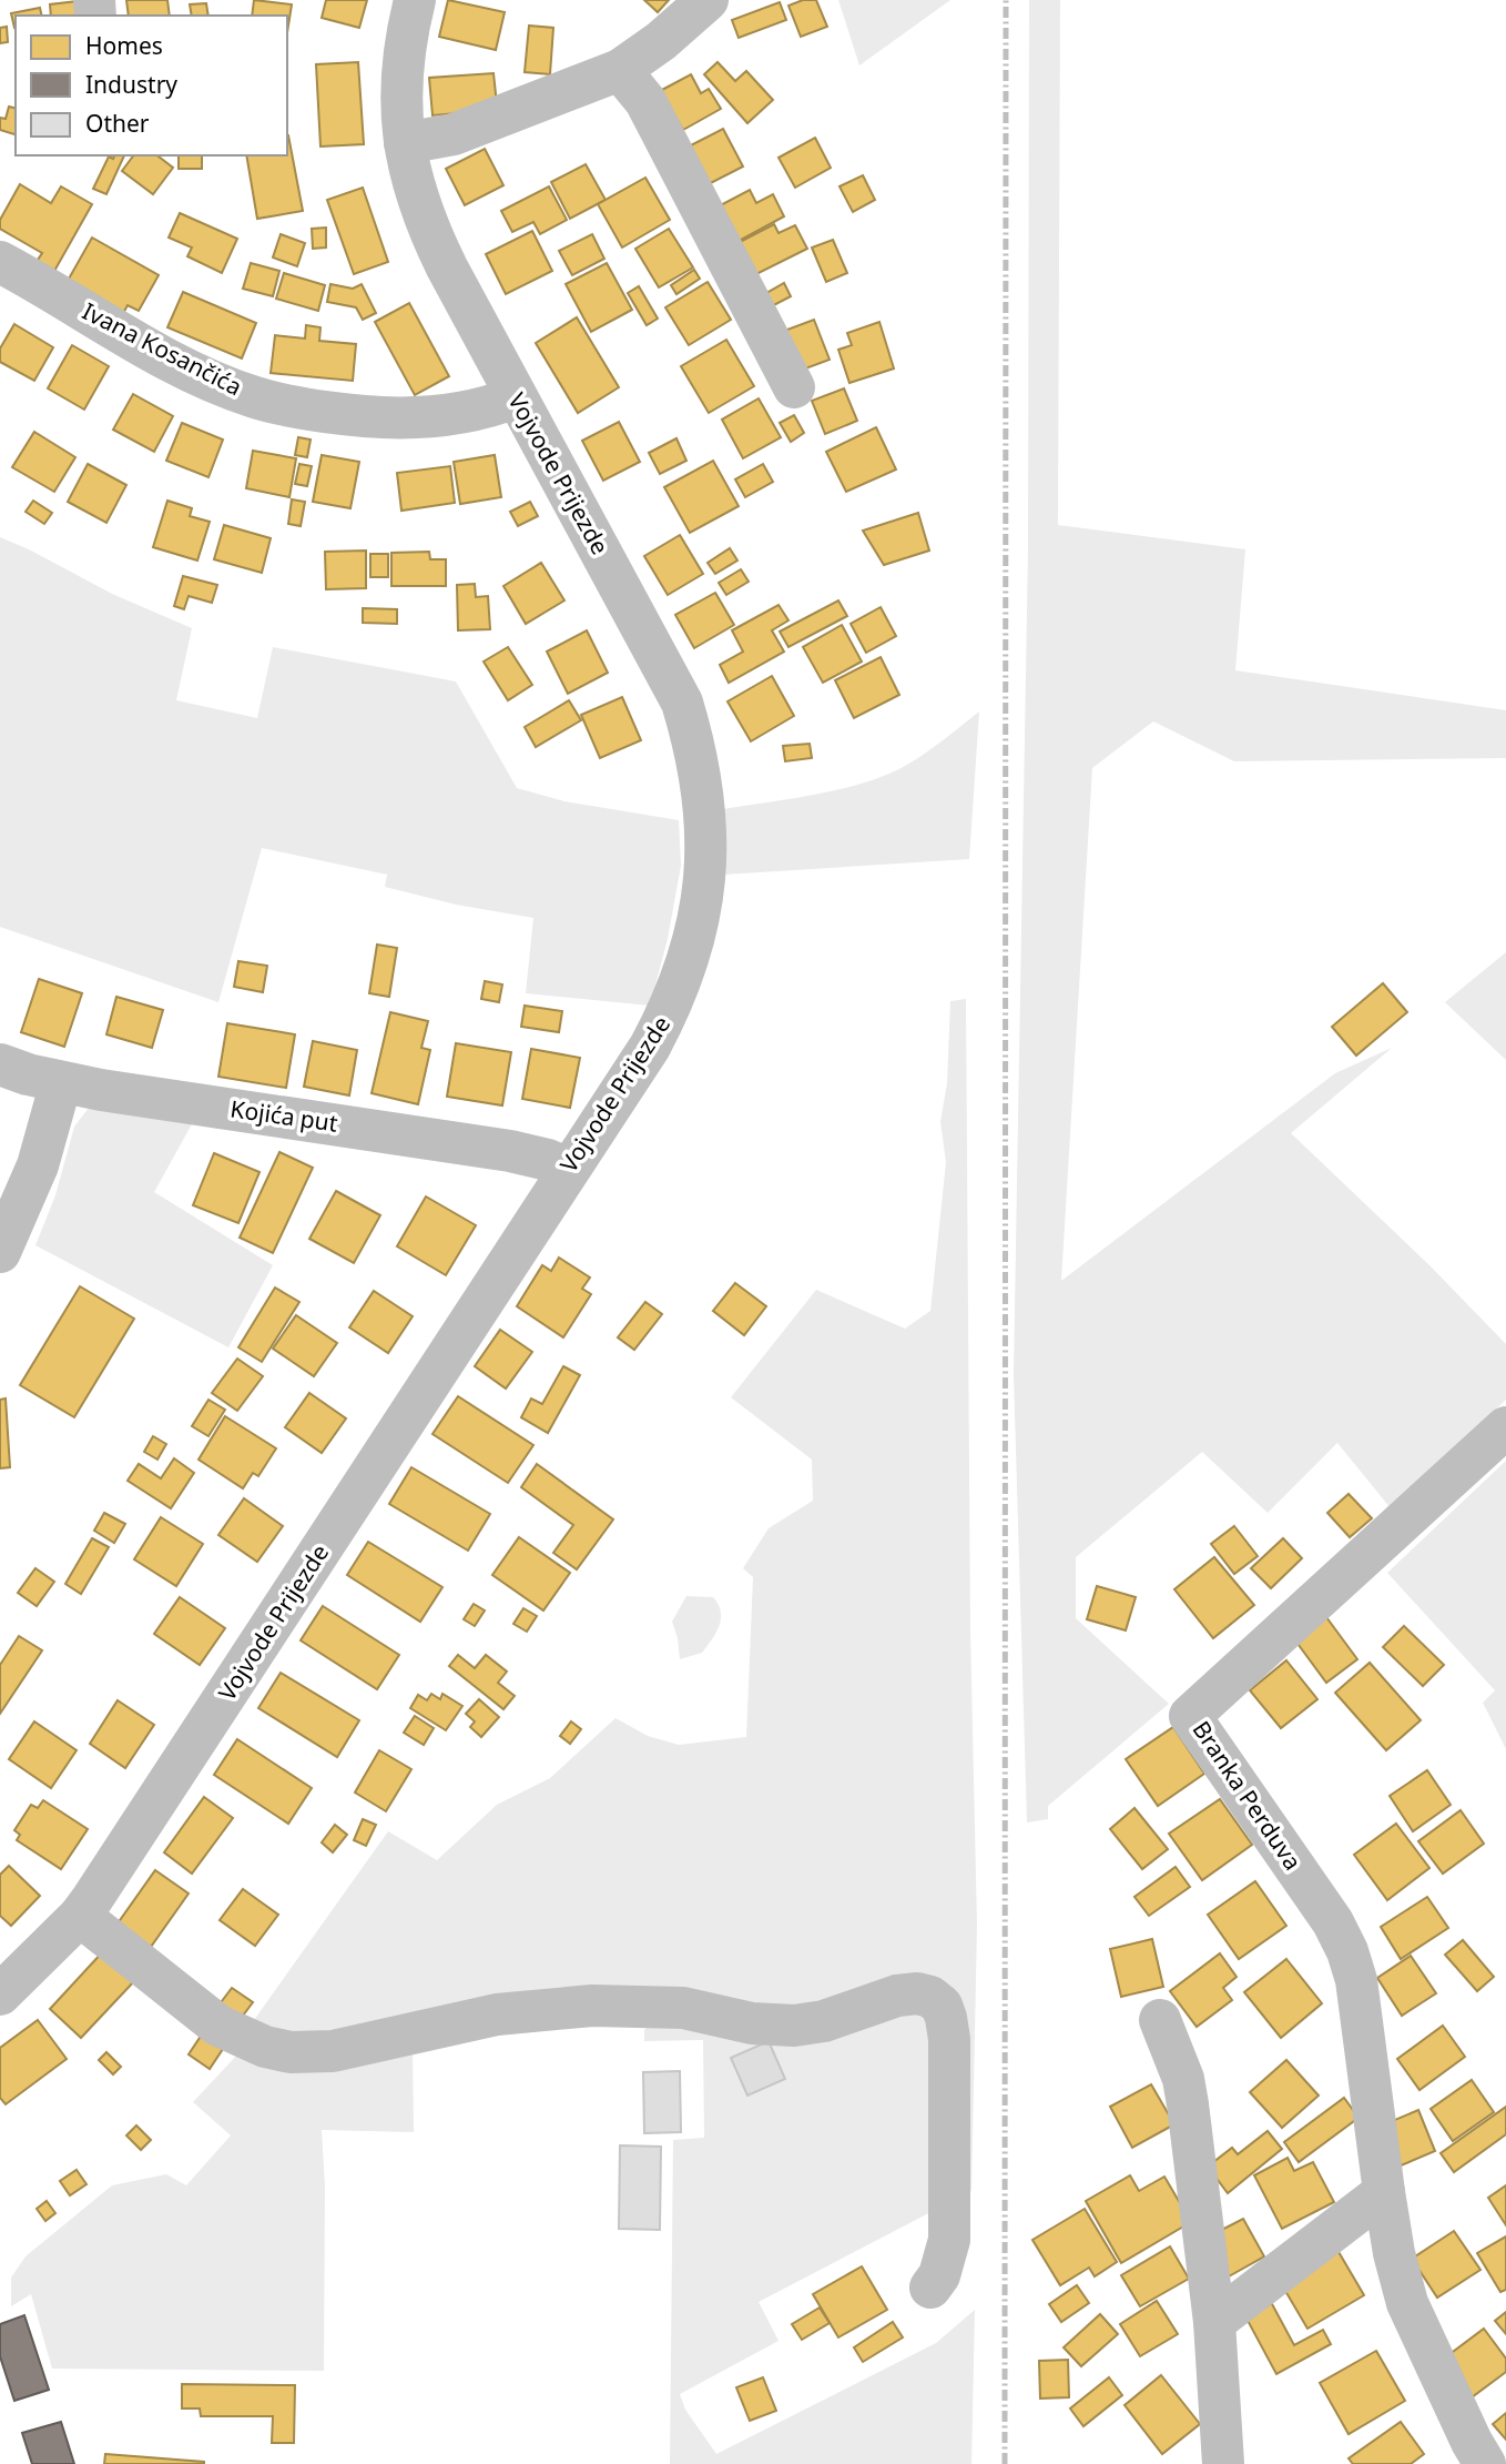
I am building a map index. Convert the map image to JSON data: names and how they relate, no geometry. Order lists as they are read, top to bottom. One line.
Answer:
{"streets":{"street":["Ivana Kosančića","Vojvode Prijezde","Kojića put","Branka Perduva"]},"crossings":[["Ivana Kosančića","Vojvode Prijezde"],["Vojvode Prijezde","Kojića put"]],"legend":["Homes","Industry","Other"]}
